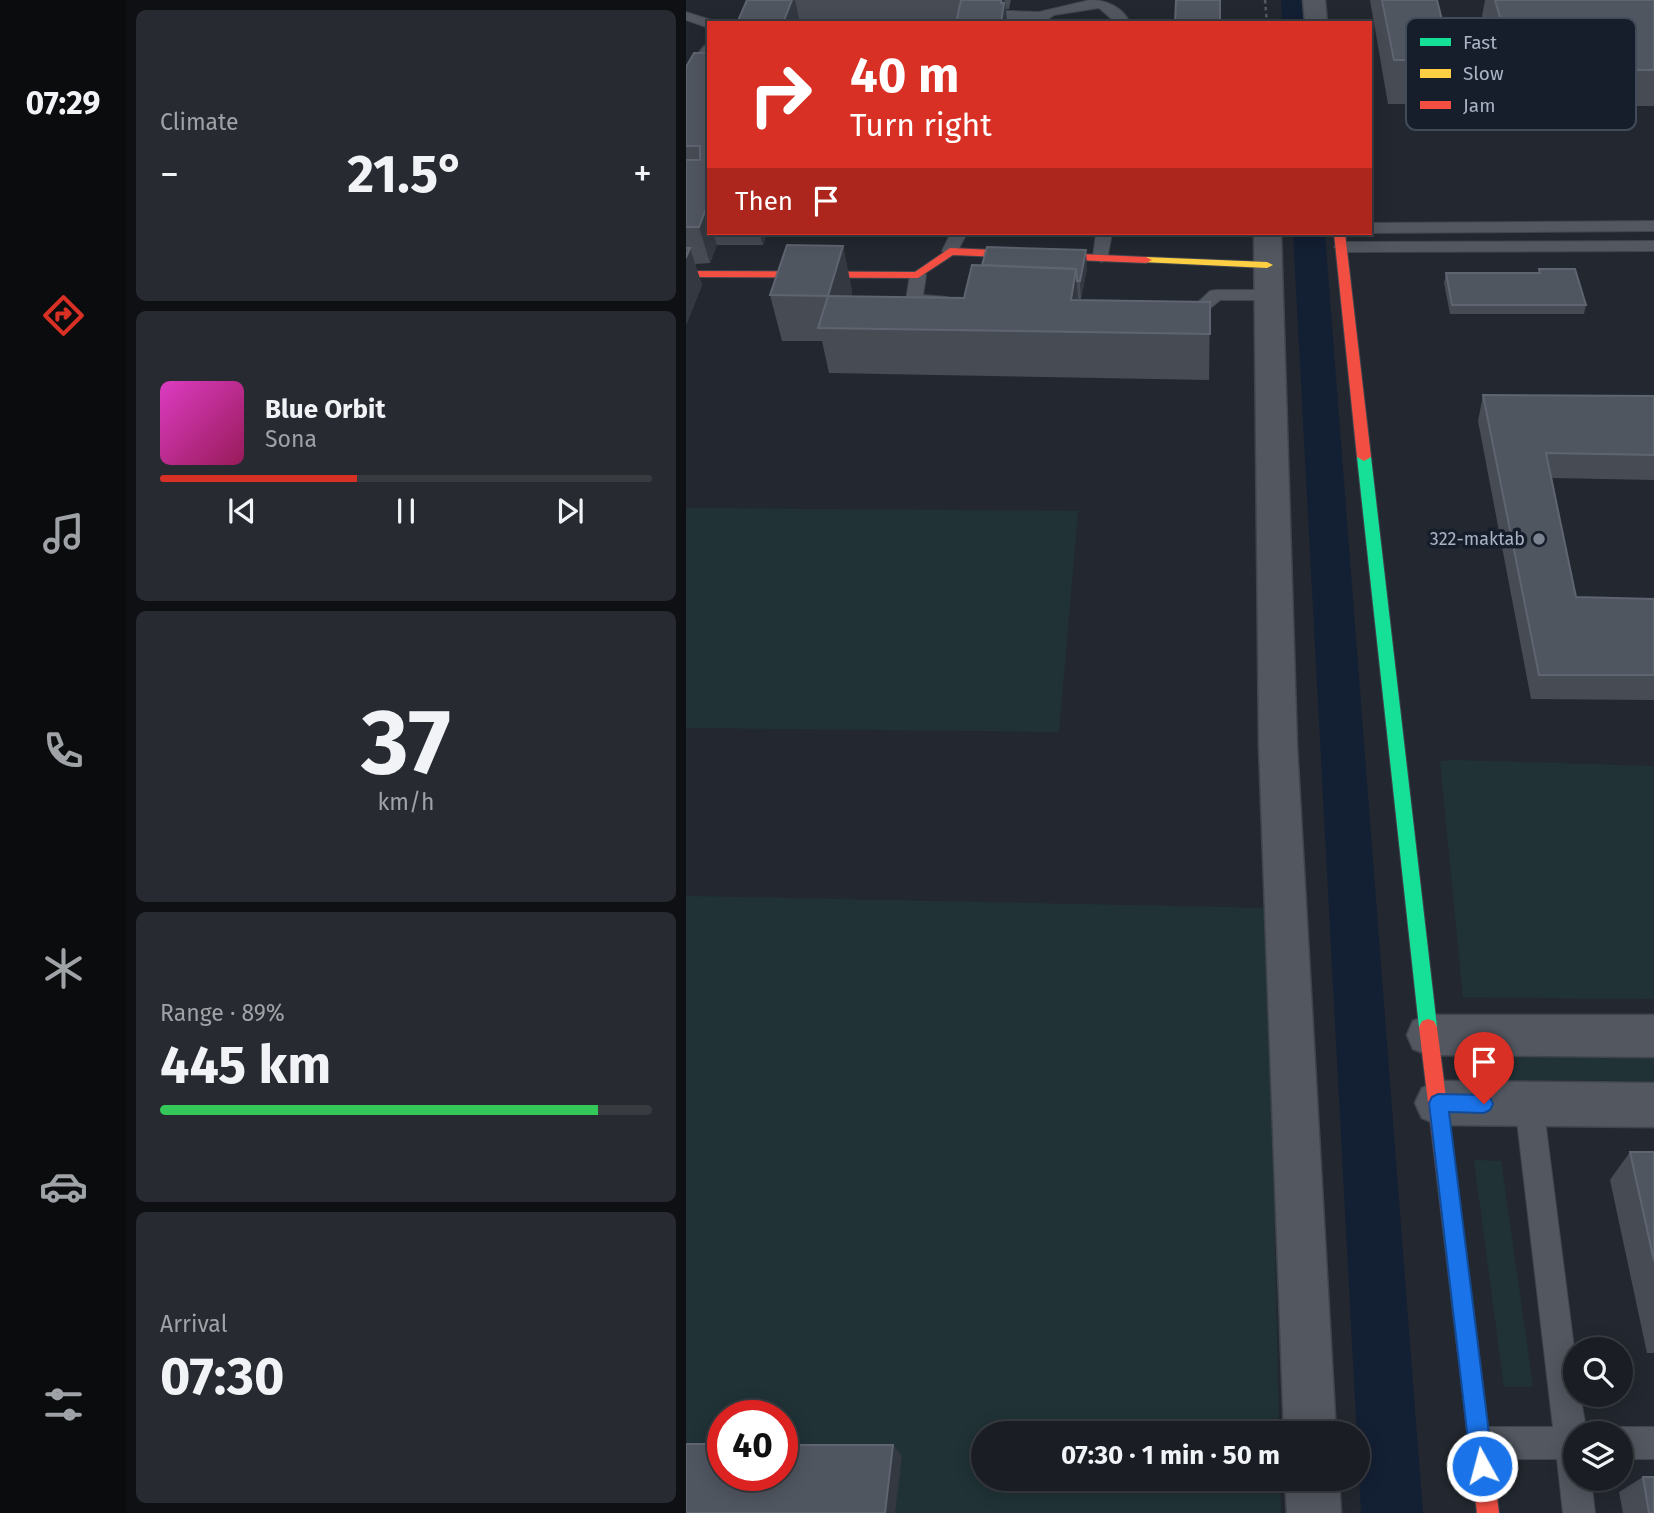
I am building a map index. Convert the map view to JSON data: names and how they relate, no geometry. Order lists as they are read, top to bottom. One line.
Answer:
{"places":["322-maktab"],"legend":["Fast","Slow","Jam"],"page":{"tabs":"07:29","tile":["Climate",["37","km/h"],["Range · 89%","445 km"],["Arrival","07:30"]],"turn":["40 m","Turn right"],"heat":["−","21.5°","+"],"then":"Then","song":["Blue Orbit","Sona"],"limit":"40","trip":"07:30 · 1 min · 50 m"}}
